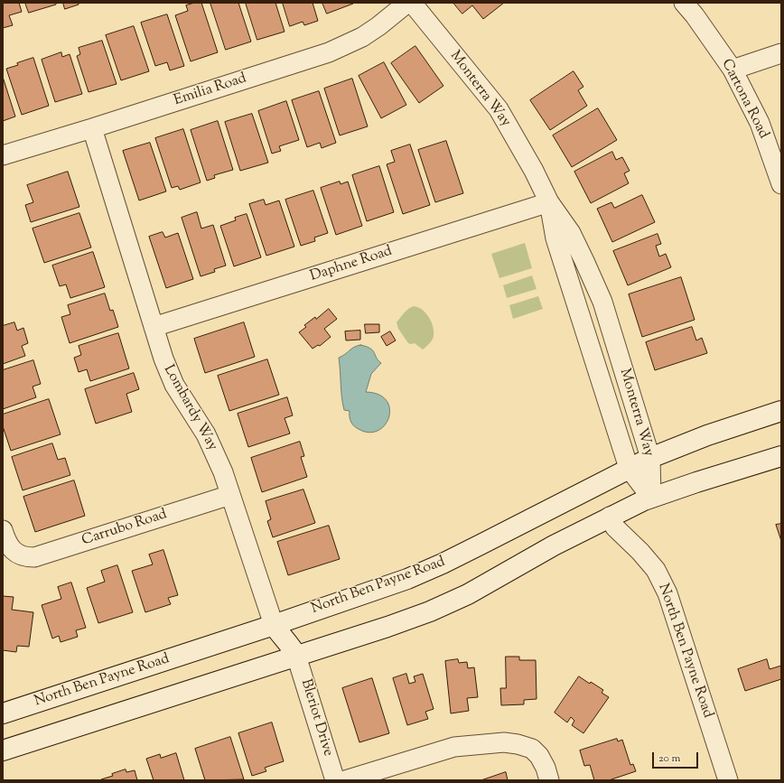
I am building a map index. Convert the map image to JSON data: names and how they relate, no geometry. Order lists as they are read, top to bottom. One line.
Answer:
{"streets":{"street":["Monterra Way","Emilia Road","Cartona Road","Daphne Road","Lombardy Way","Carrubo Road","North Ben Payne Road","Bleriot Drive"]},"crossings":[["Monterra Way","Daphne Road"],["Monterra Way","North Ben Payne Road"],["Emilia Road","Lombardy Way"],["Daphne Road","Lombardy Way"],["Lombardy Way","Carrubo Road"],["Lombardy Way","North Ben Payne Road"]],"scale_bar":"20 m"}
